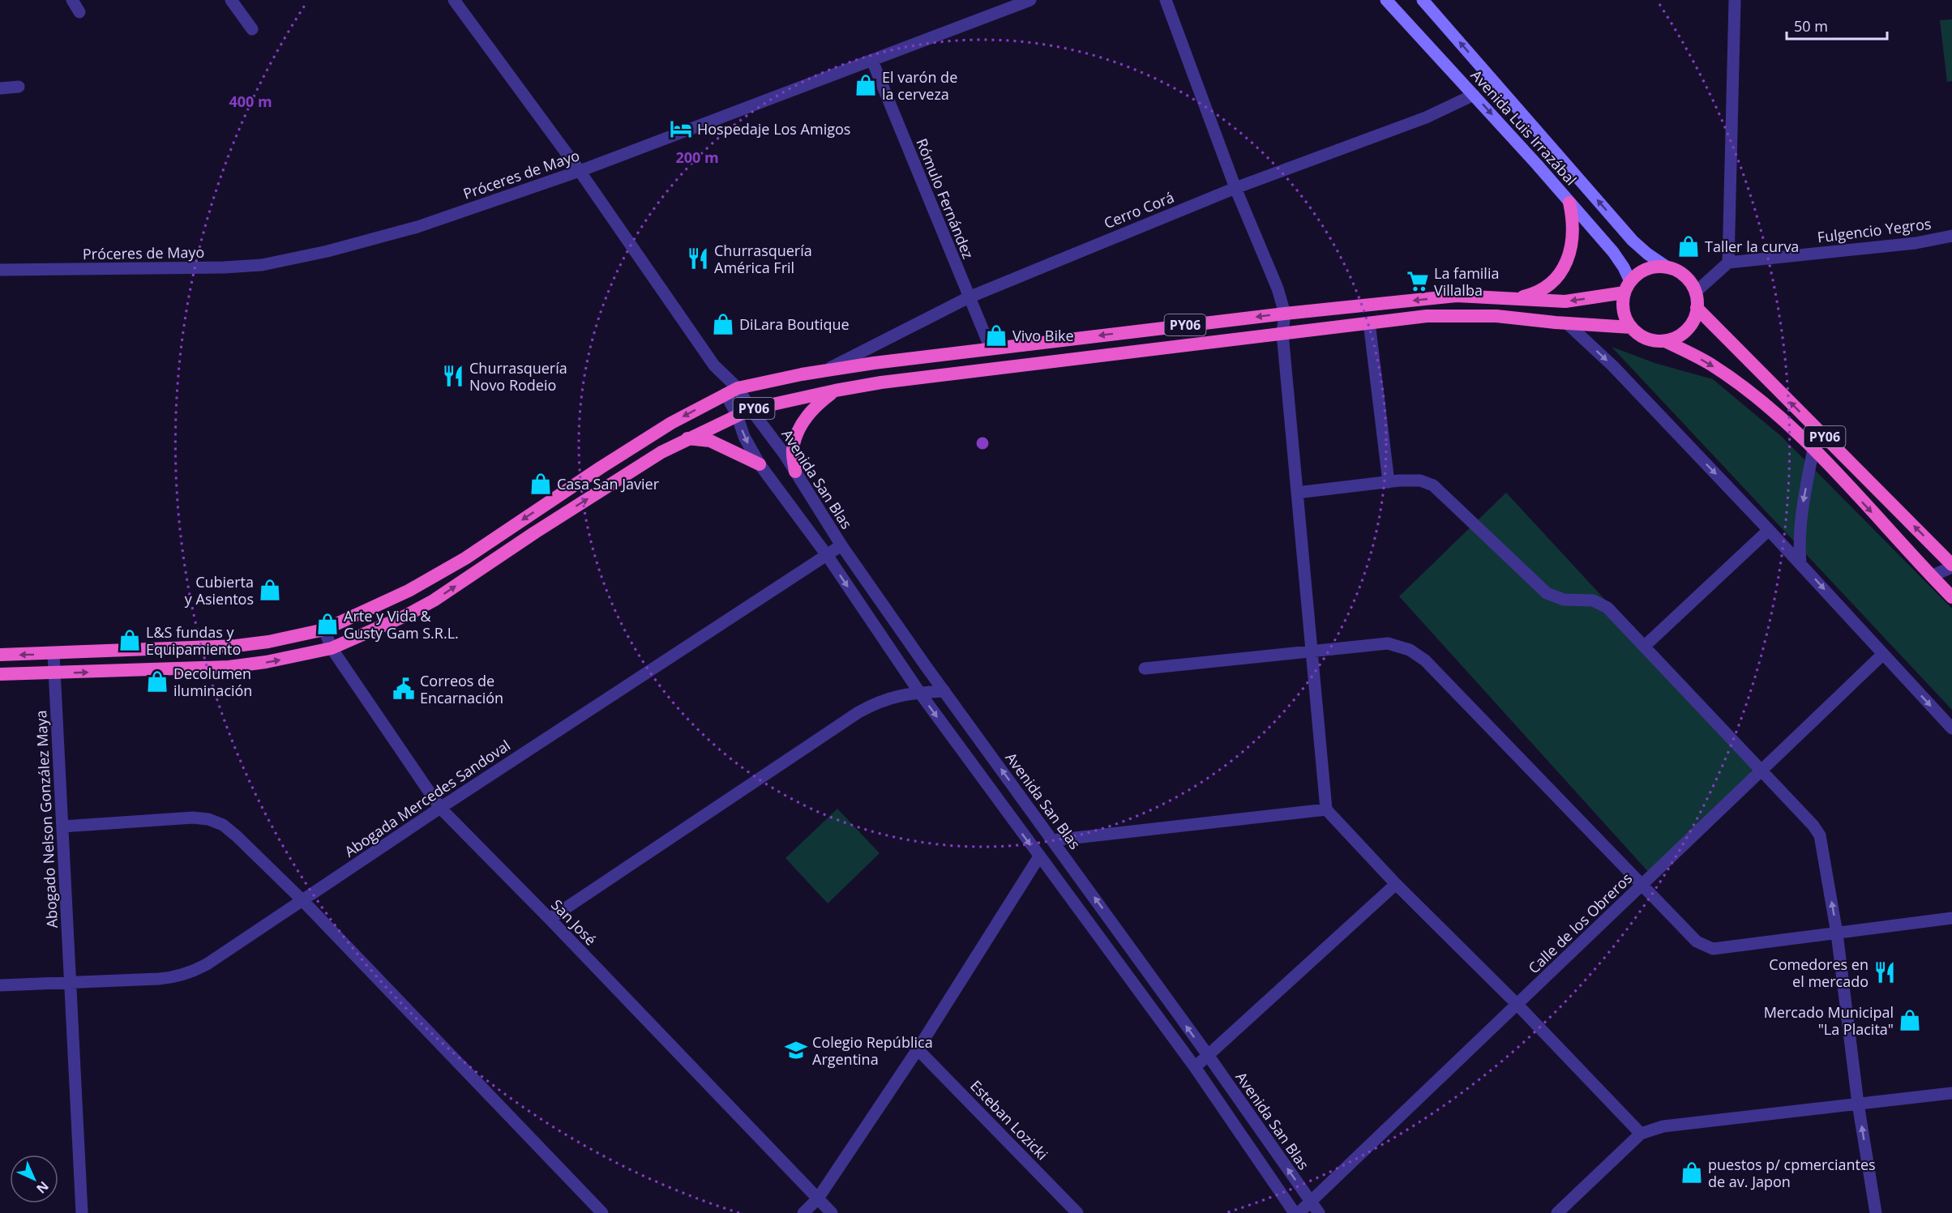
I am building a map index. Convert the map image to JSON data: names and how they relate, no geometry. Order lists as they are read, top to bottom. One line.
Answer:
{"streets":{"highway":["Avenida Luis Irrazábal","PY06"],"street":["Próceres de Mayo","Rómulo Fernández","Cerro Corá","Fulgencio Yegros","Avenida San Blas","Abogada Mercedes Sandoval","Abogado Nelson González Maya","San José","Calle de los Obreros","Esteban Lozicki"]},"crossings":[["Avenida Luis Irrazábal","Cerro Corá"],["Avenida Luis Irrazábal","PY06"],["Próceres de Mayo","Rómulo Fernández"],["Próceres de Mayo","Avenida San Blas"],["Rómulo Fernández","Cerro Corá"],["Rómulo Fernández","PY06"],["Cerro Corá","PY06"],["PY06","Avenida San Blas"],["PY06","Abogado Nelson González Maya"],["PY06","San José"],["Avenida San Blas","Abogada Mercedes Sandoval"],["Avenida San Blas","Calle de los Obreros"],["Abogada Mercedes Sandoval","Abogado Nelson González Maya"],["Abogada Mercedes Sandoval","San José"]],"places":{"shop":["El varón de la cerveza","Taller la curva","DiLara Boutique","Vivo Bike","Casa San Javier","Cubierta y Asientos","Arte y Vida & Gusty Gam S.R.L.","L&S fundas y Equipamiento","Decolumen iluminación","Mercado Municipal \"La Placita\"","puestos p/ cpmerciantes de av. Japon"],"hotel":["Hospedaje Los Amigos"],"restaurant":["Churrasquería América Fril","Churrasquería Novo Rodeio","Comedores en el mercado"],"supermarket":["La familia Villalba"],"public building":["Correos de Encarnación"],"school or university":["Colegio República Argentina"]},"scale_bar":"50 m","north":"bottom right","rings":["400 m","200 m"]}
